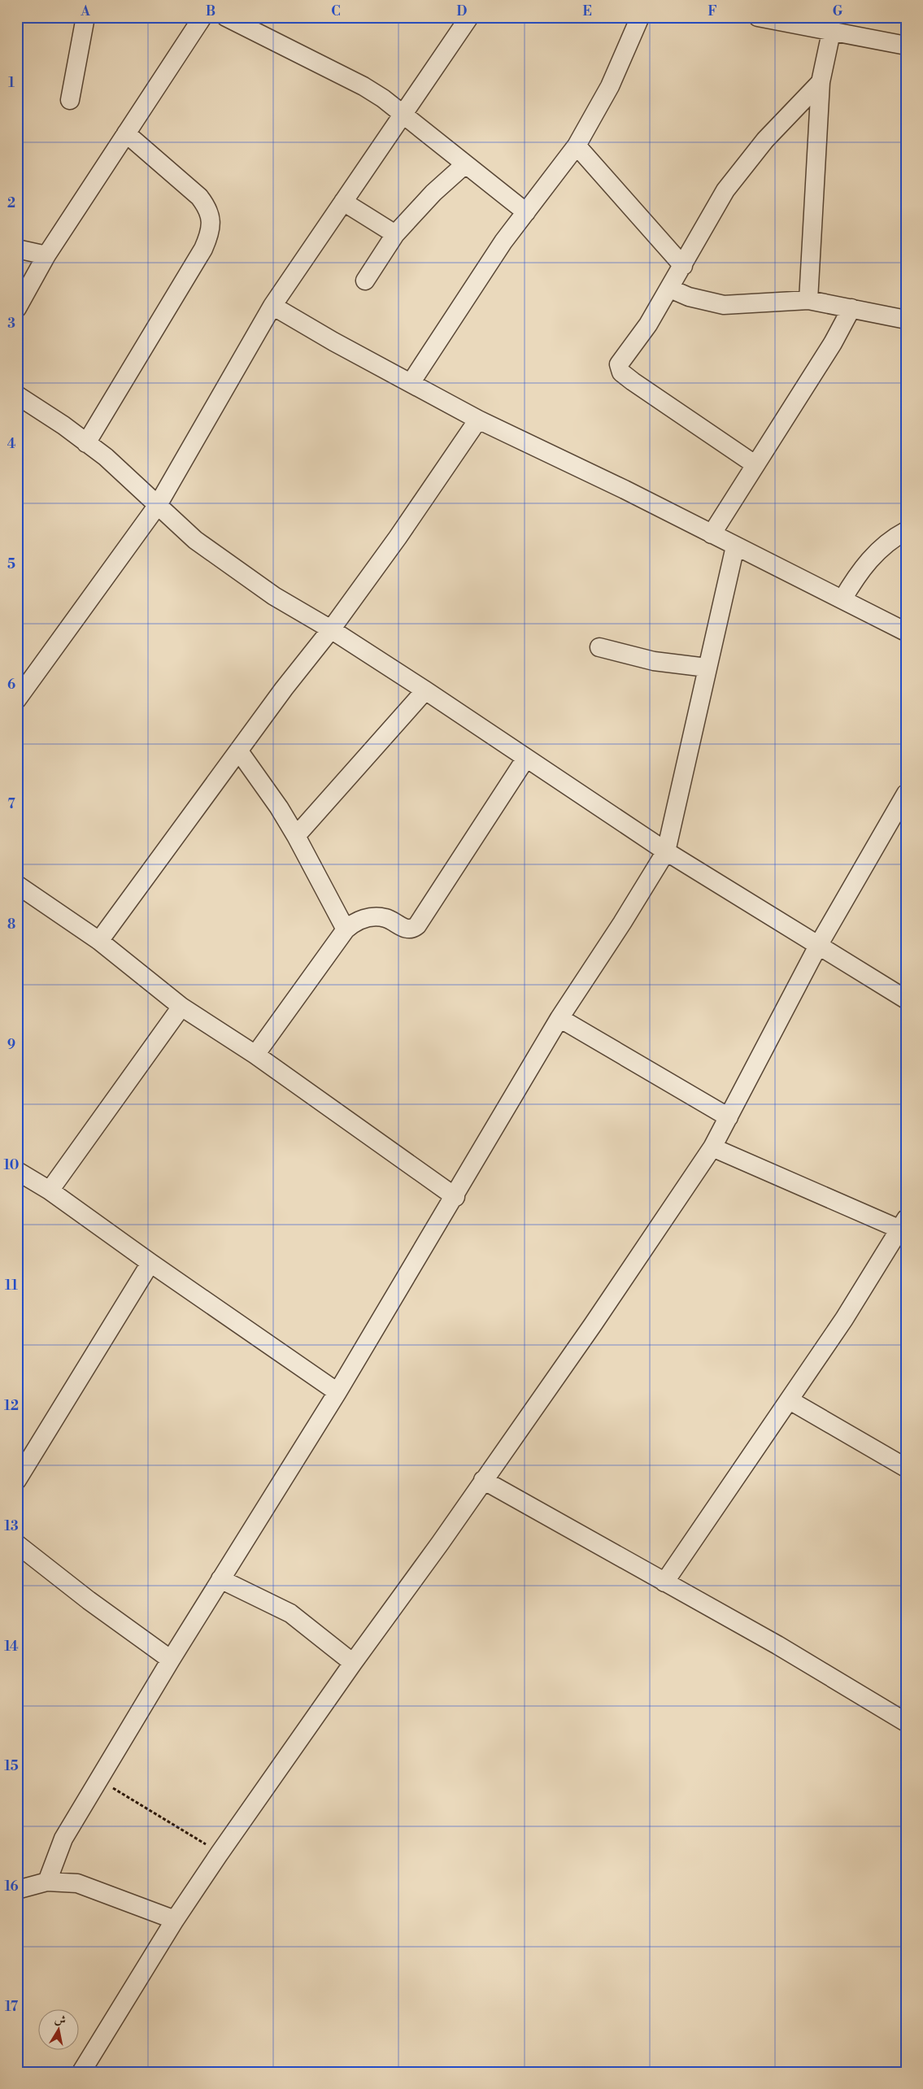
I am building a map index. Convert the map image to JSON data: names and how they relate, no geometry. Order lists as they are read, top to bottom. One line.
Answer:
{"north":"top","grid":{"columns":["A","B","C","D","E","F","G"],"rows":["1","2","3","4","5","6","7","8","9","10","11","12","13","14","15","16","17"]}}
